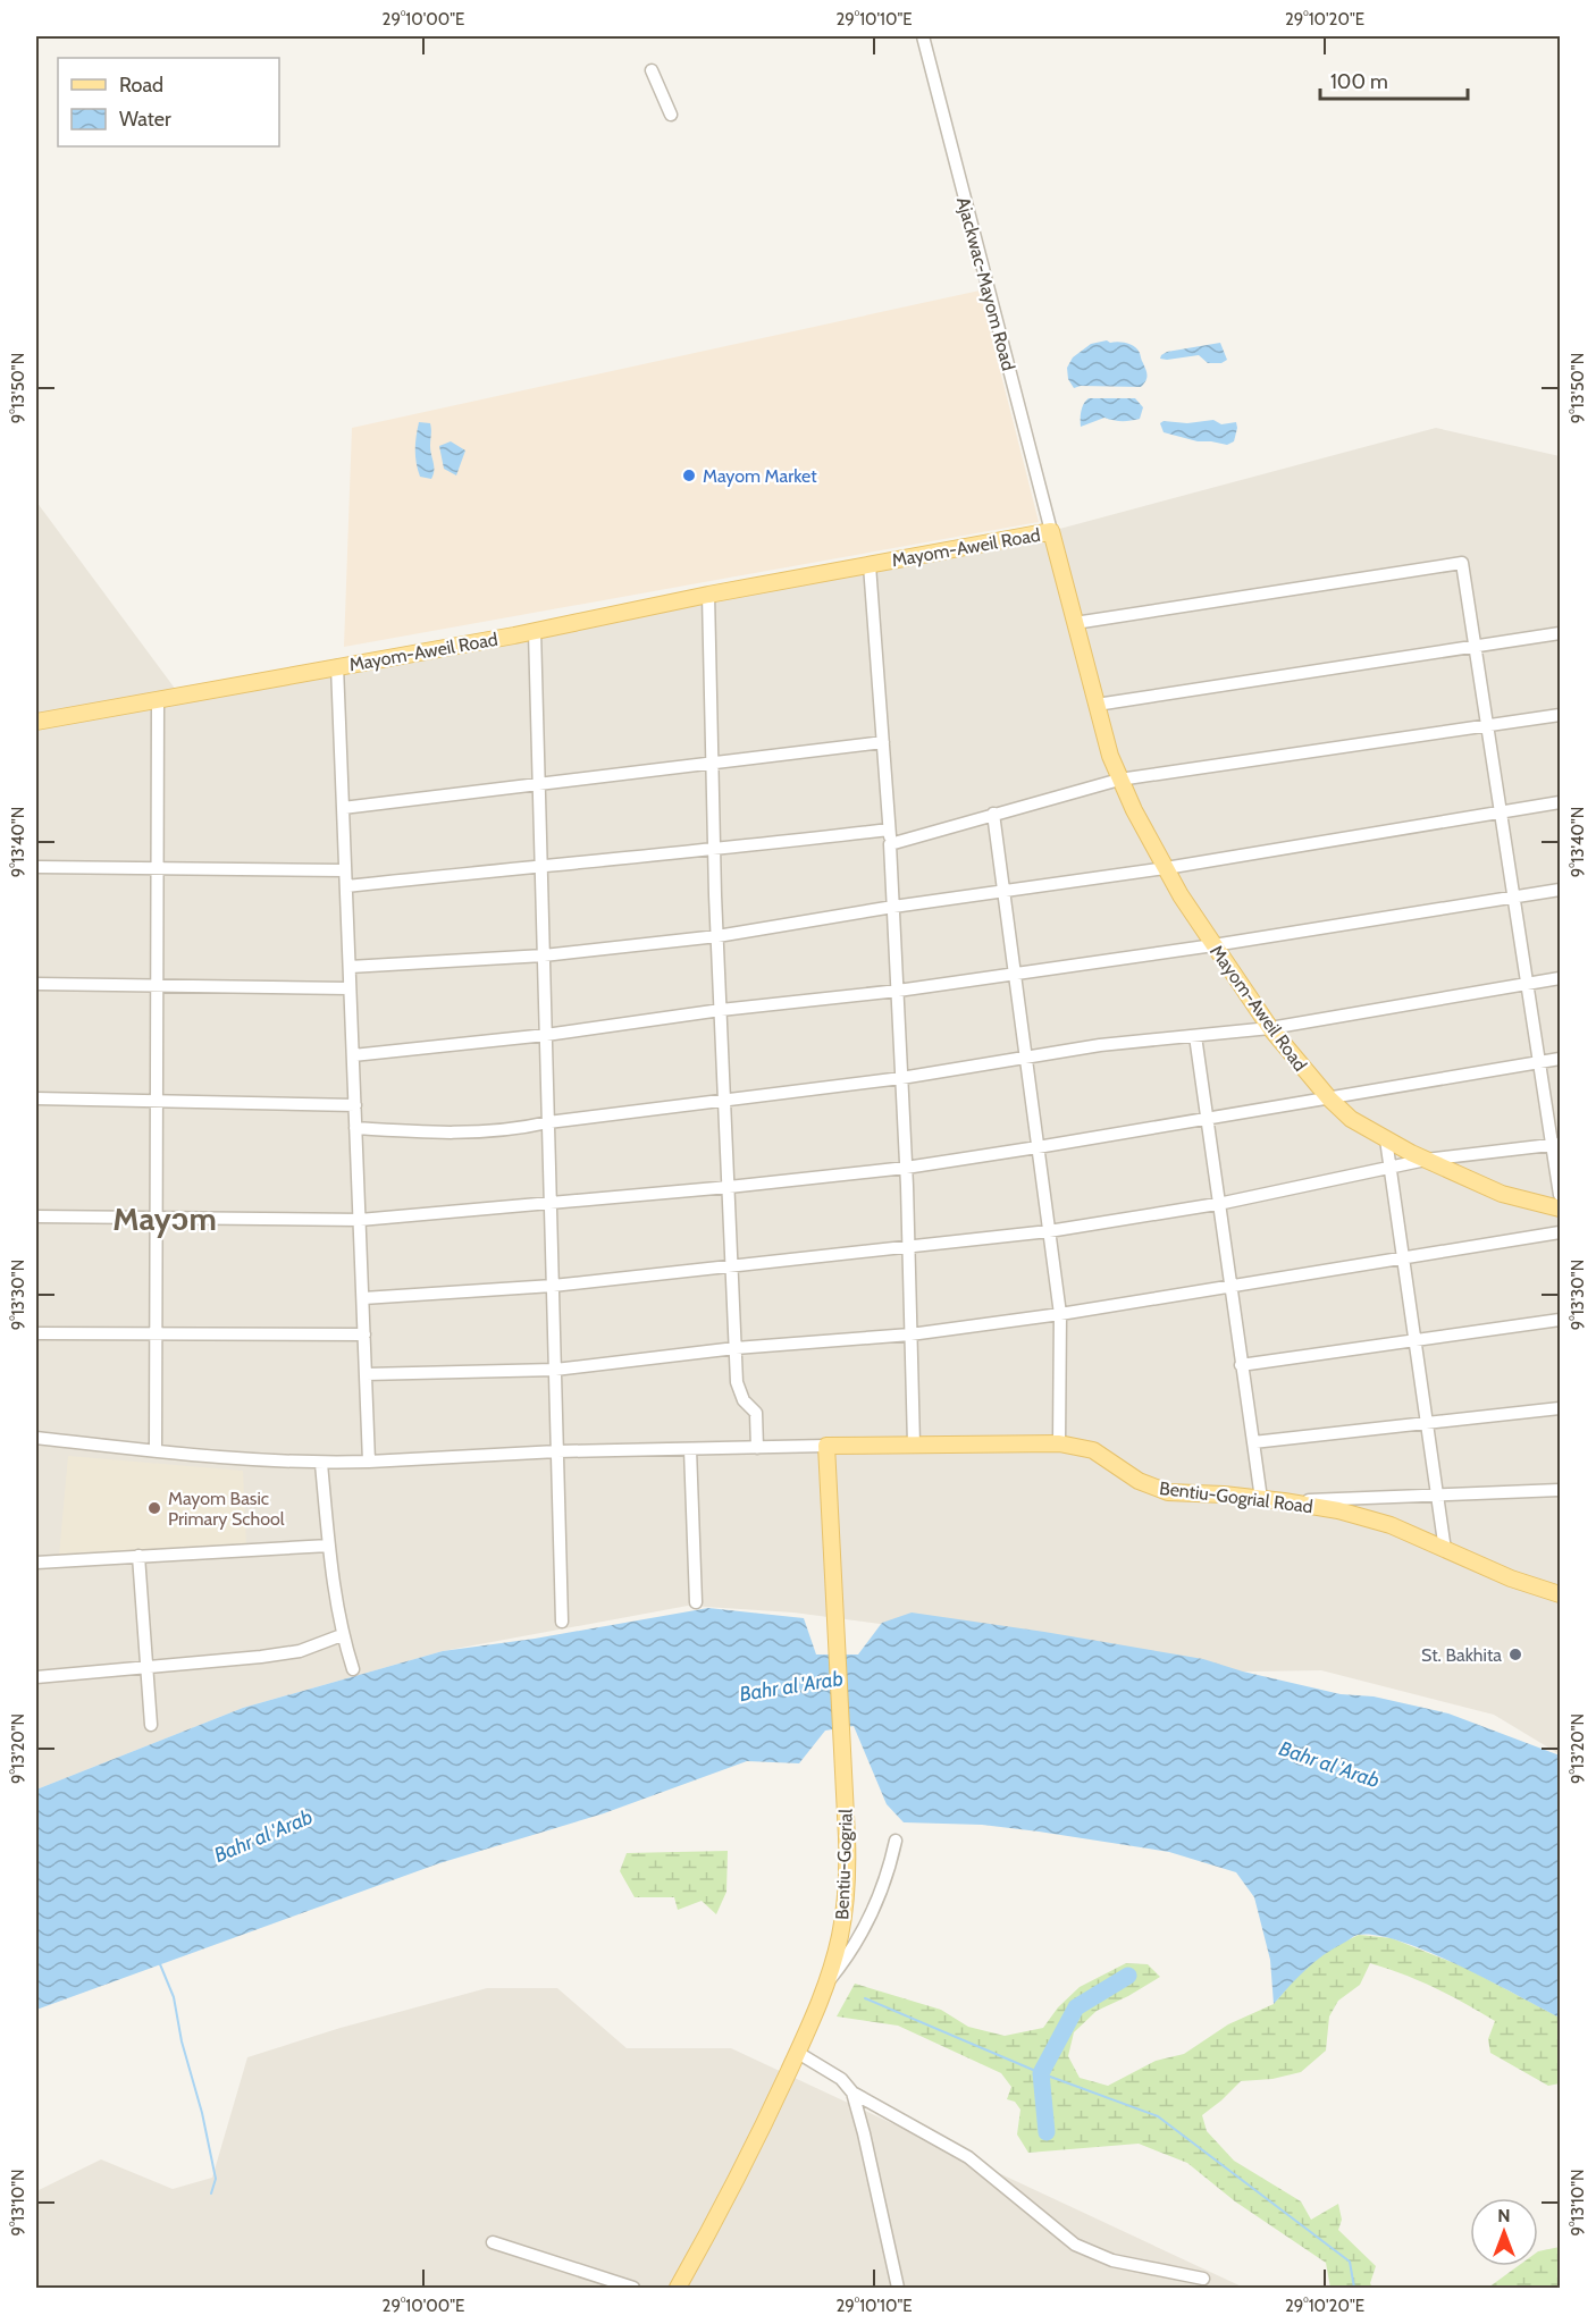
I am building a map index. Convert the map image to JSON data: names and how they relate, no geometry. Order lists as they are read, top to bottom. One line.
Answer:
{"streets":{"main road":["Mayom-Aweil Road","Bentiu-Gogrial Road","Bentiu-Gogrial"],"street":["Ajackwac-Mayom Road"]},"crossings":[["Ajackwac-Mayom Road","Mayom-Aweil Road"],["Bentiu-Gogrial Road","Bentiu-Gogrial"]],"districts":["Mayɔm"],"water":["Bahr al 'Arab"],"places":["Mayom Market","Mayom Basic Primary School","St. Bakhita"],"legend":["Road","Water"],"scale_bar":"100 m","north":"top","coordinates":["29°10'00\"E","29°10'10\"E","29°10'20\"E","9°13'50\"N","9°13'40\"N","9°13'30\"N","9°13'20\"N","9°13'10\"N"]}
